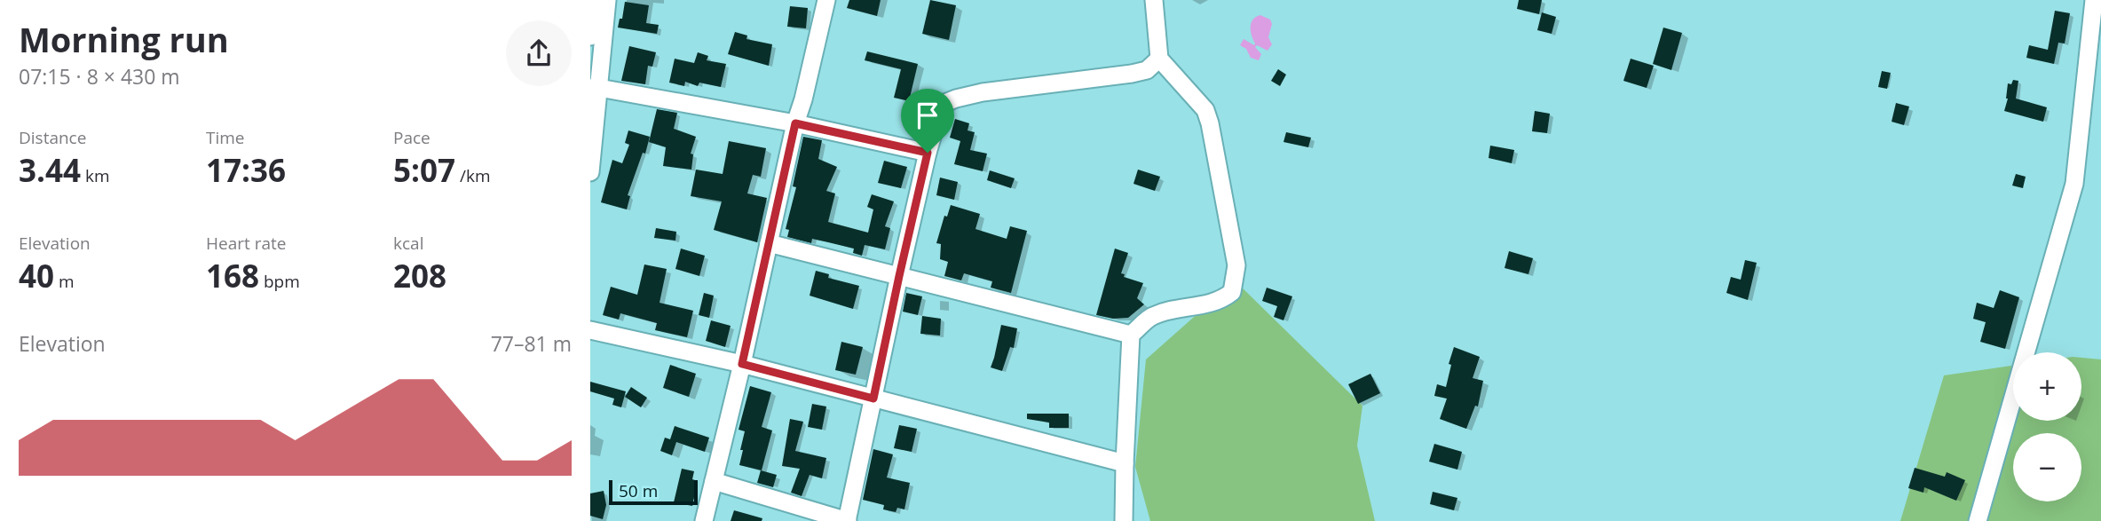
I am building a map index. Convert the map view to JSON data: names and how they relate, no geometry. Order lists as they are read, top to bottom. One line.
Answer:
{"scale_bar":"50 m","page":{"heading":["Morning run","07:15 · 8 × 430 m"],"stats":[["Distance","3.44 km"],["Time","17:36"],["Pace","5:07 /km"],["Elevation","40 m"],["Heart rate","168 bpm"],["kcal","208"]],"chart":["Elevation","77–81 m"],"map_buttons":["+","−"],"scale":"50 m"}}
